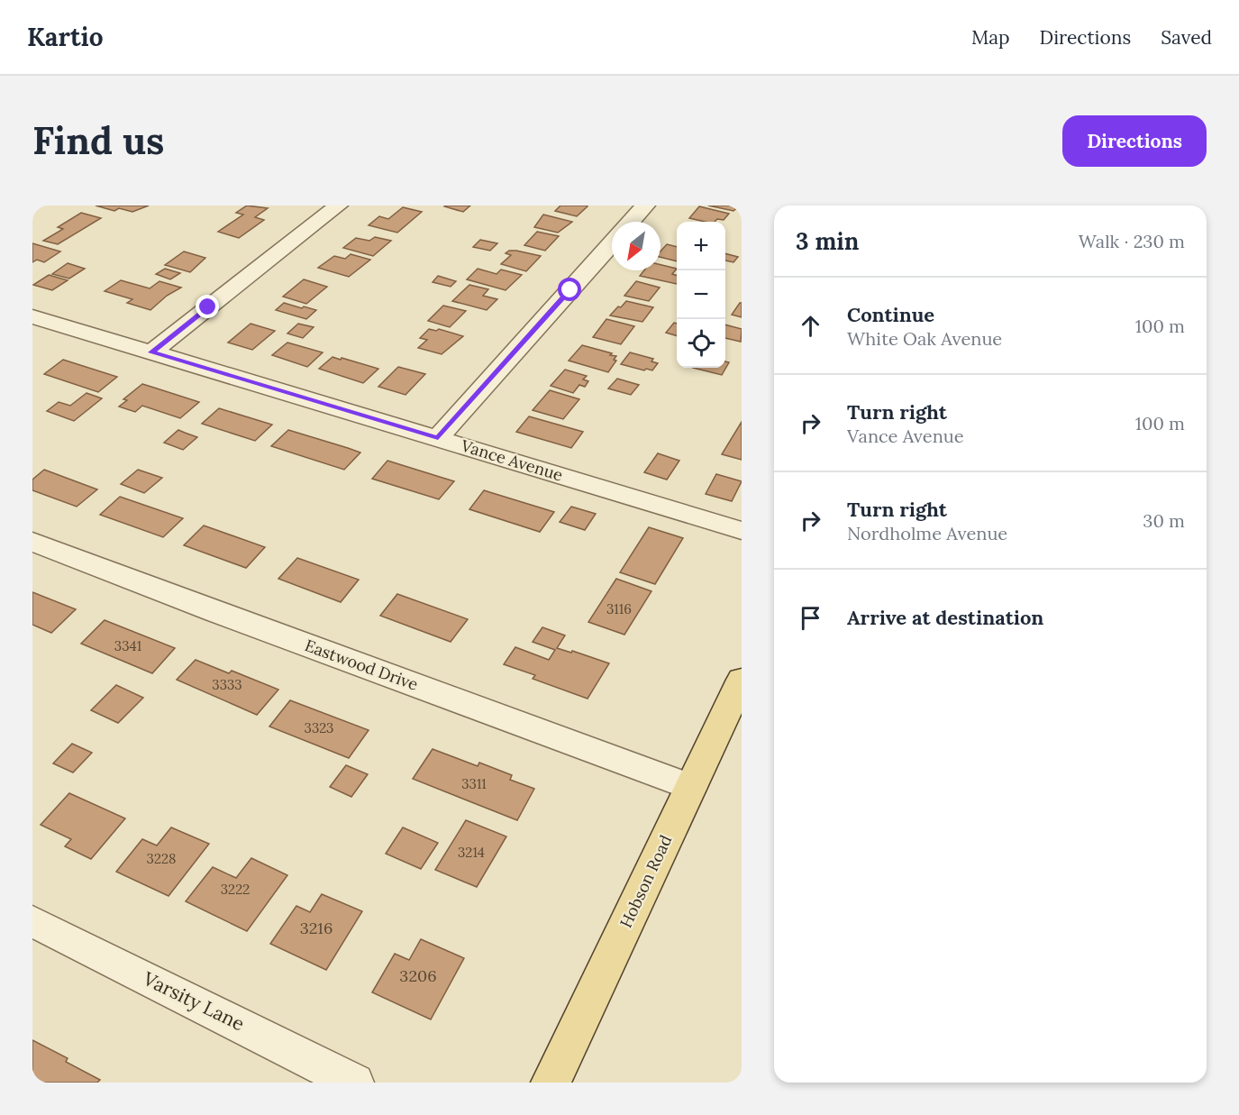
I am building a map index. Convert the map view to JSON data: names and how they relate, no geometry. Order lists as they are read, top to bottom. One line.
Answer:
{"streets":{"main road":["Hobson Road"],"street":["Vance Avenue","Eastwood Drive","Varsity Lane"]},"crossings":[["Eastwood Drive","Hobson Road"]],"house_numbers":["3116","3341","3333","3323","3311","3214","3228","3222","3216","3206"],"north":"bottom left","page":{"header":"Kartio","nav":["Map","Directions","Saved"],"buttons":"Directions","title":"Find us","heading":["3 min","Walk · 230 m"],"map_buttons":["+","−"],"list":[["Continue","White Oak Avenue","100 m"],["Turn right","Vance Avenue","100 m"],["Turn right","Nordholme Avenue","30 m"],"Arrive at destination"]}}
